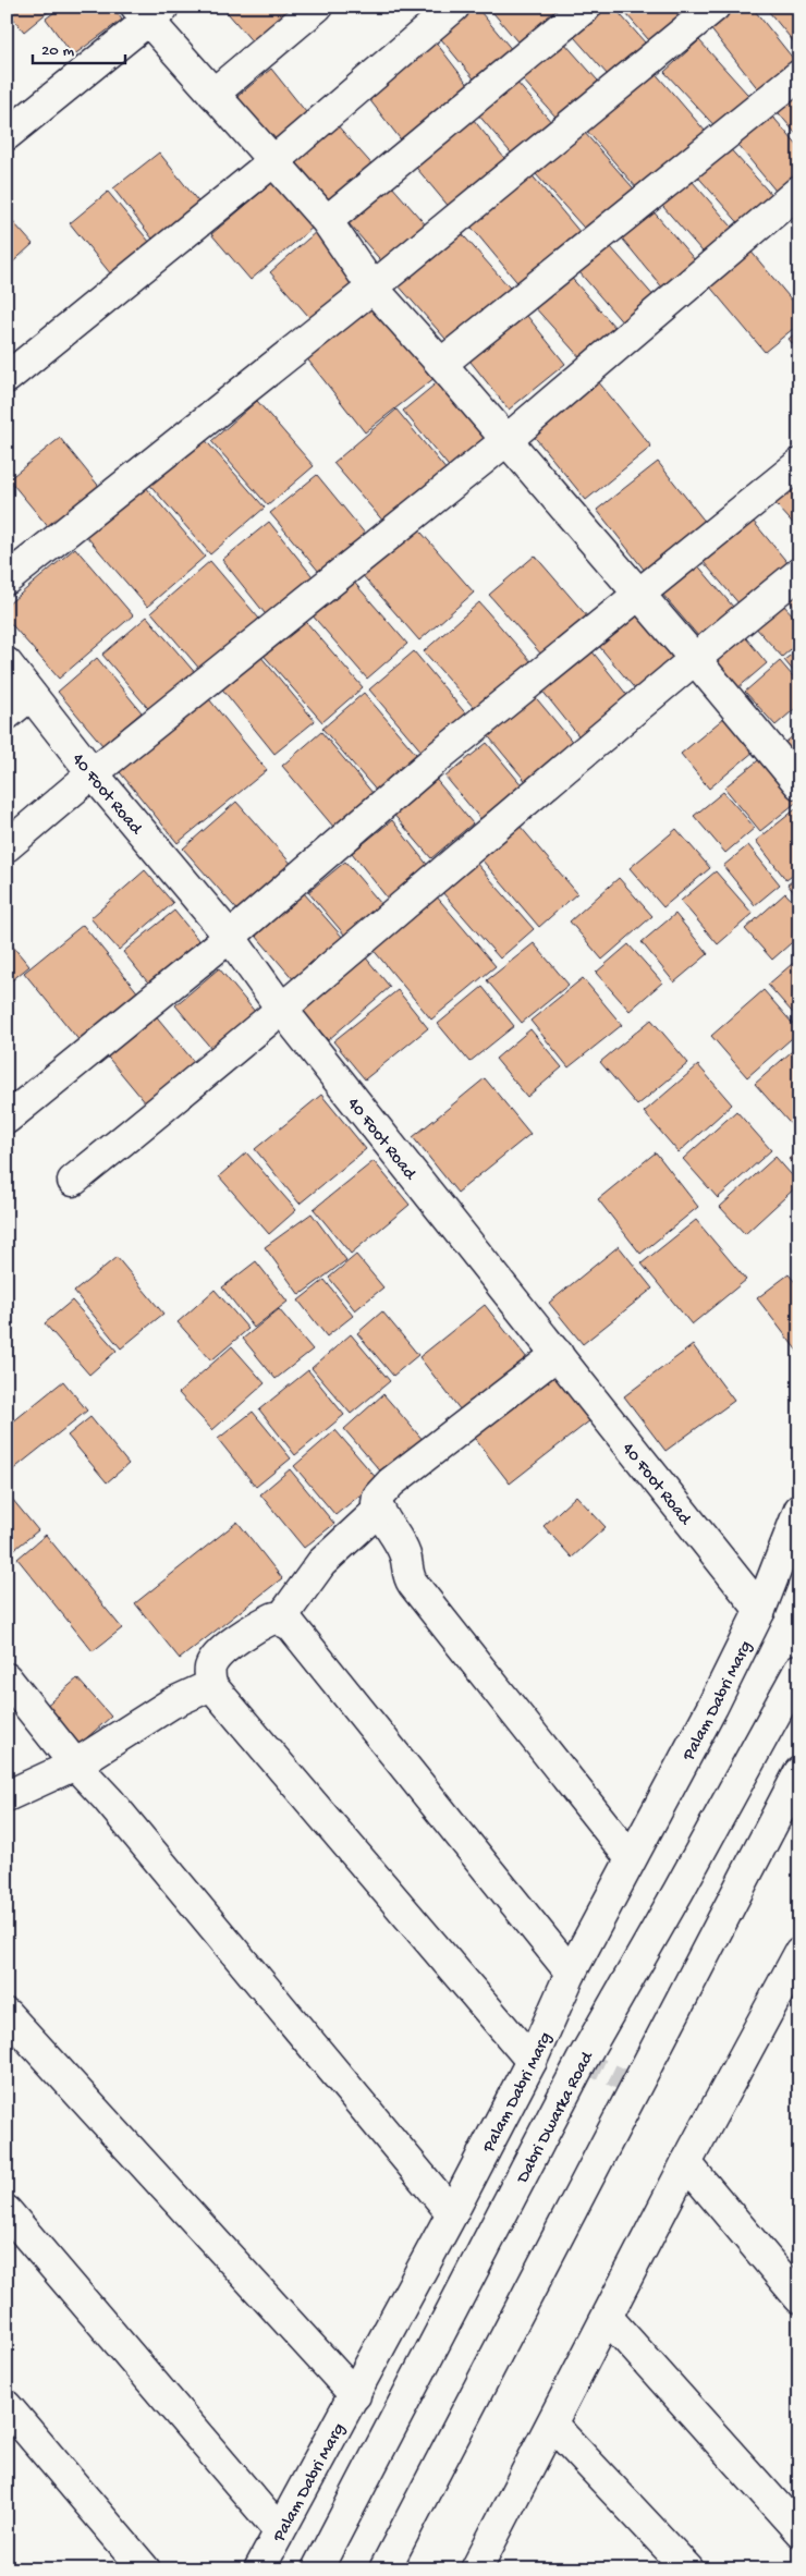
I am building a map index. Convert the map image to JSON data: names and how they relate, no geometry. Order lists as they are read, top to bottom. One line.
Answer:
{"streets":{"street":["40 Foot Road","Palam Dabri Marg","Dabri Dwarka Road"]},"crossings":[["40 Foot Road","Palam Dabri Marg"]],"scale_bar":"20 m"}
